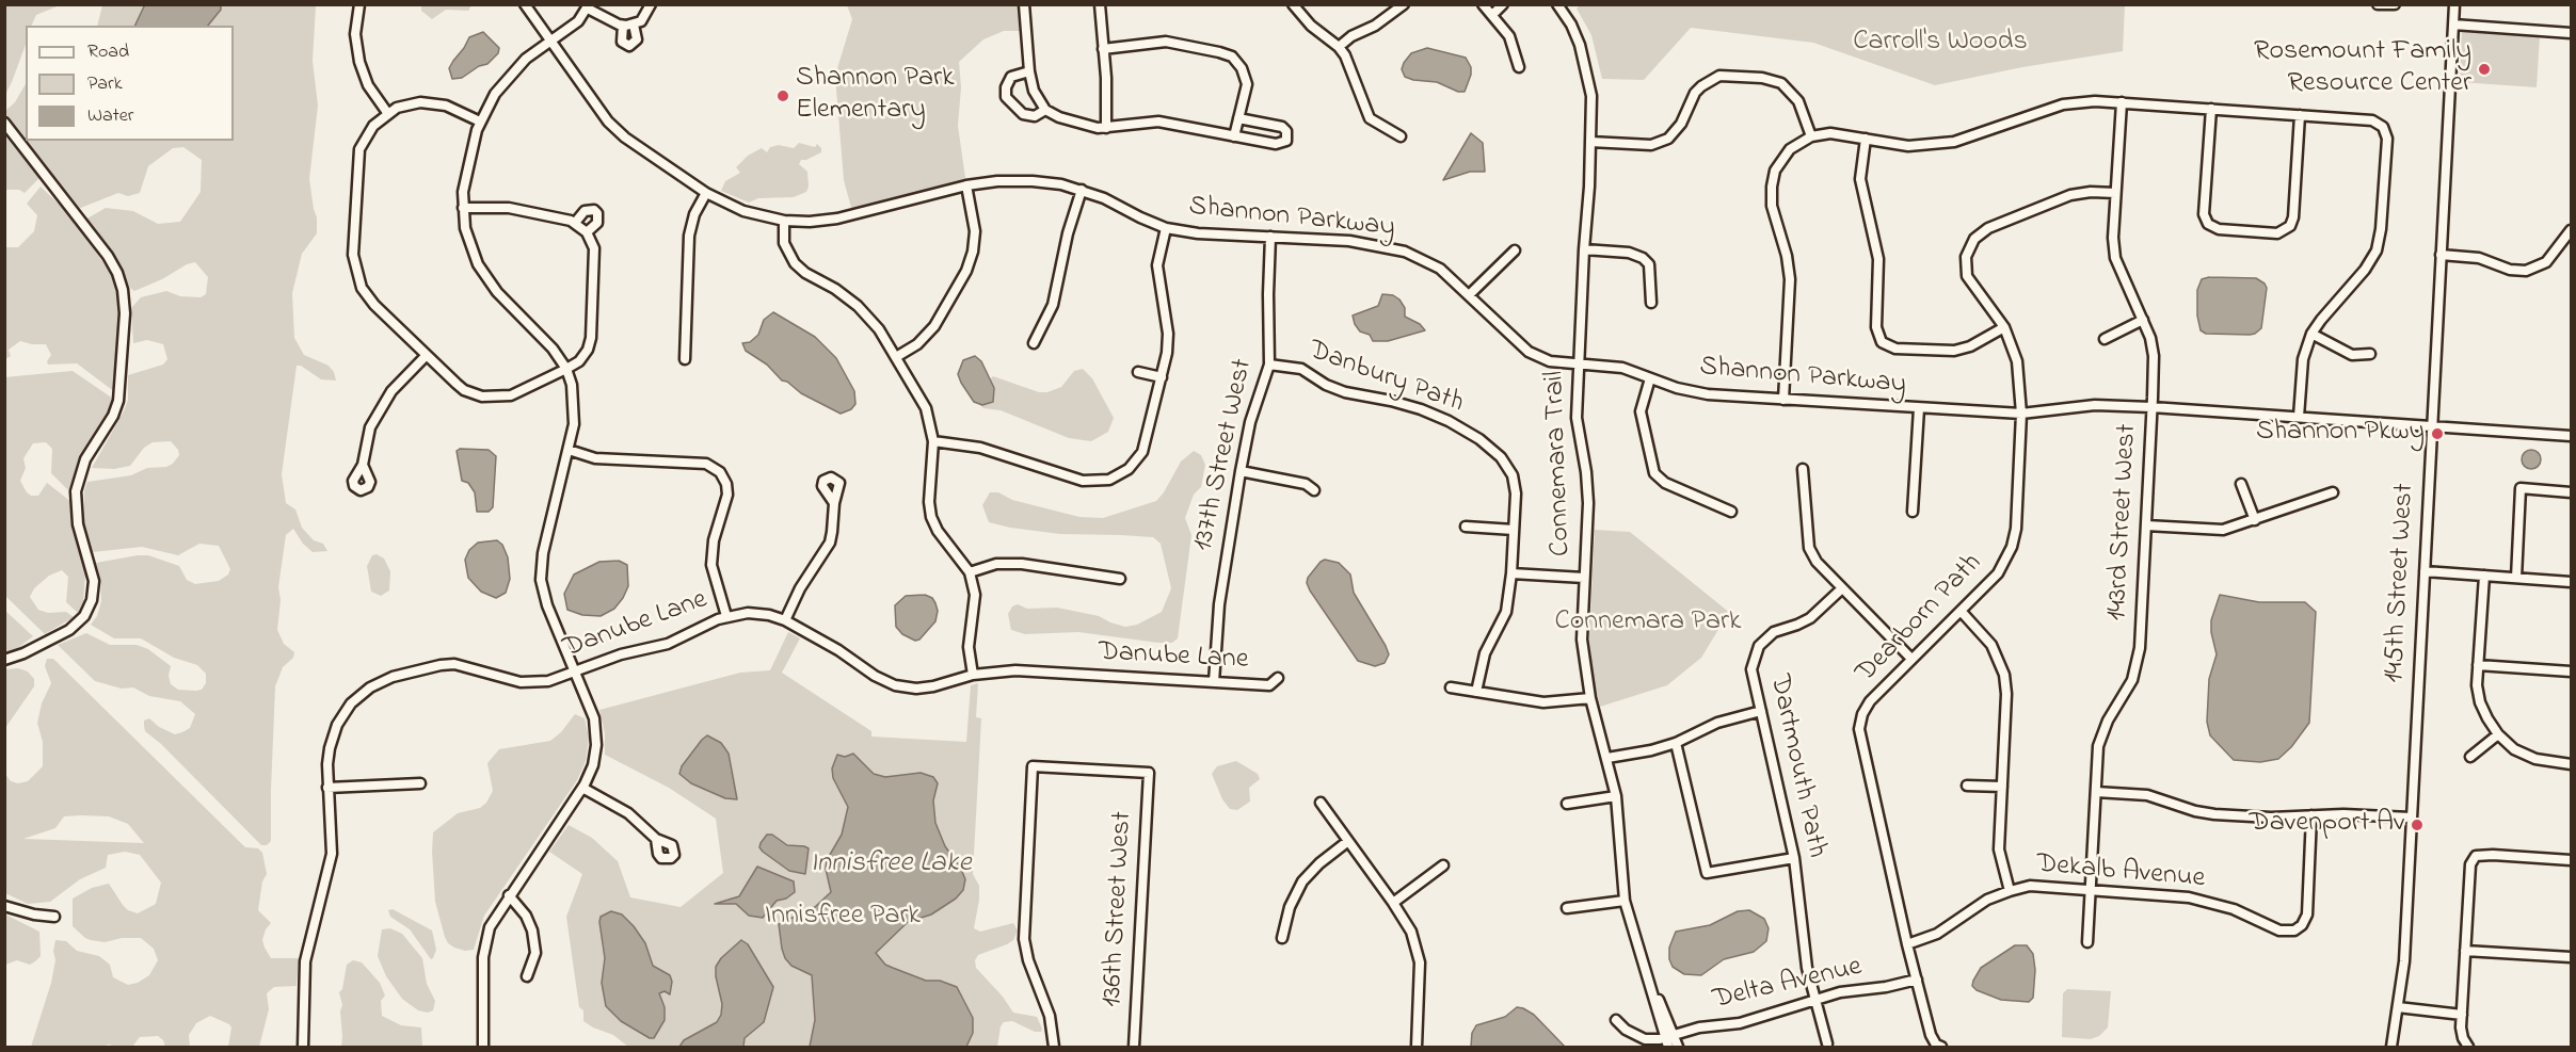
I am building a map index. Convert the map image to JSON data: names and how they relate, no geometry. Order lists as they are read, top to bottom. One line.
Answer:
{"streets":{"street":["Shannon Parkway","Danbury Path","137th Street West","Connemara Trail","143rd Street West","145th Street West","Dearborn Path","Danube Lane","Dartmouth Path","Dekalb Avenue","136th Street West","Delta Avenue"]},"crossings":[["Shannon Parkway","137th Street West"],["Shannon Parkway","Connemara Trail"],["Shannon Parkway","143rd Street West"],["Shannon Parkway","145th Street West"],["Shannon Parkway","Dearborn Path"],["Danbury Path","137th Street West"],["137th Street West","Danube Lane"],["Connemara Trail","Delta Avenue"],["143rd Street West","Dearborn Path"],["143rd Street West","Dekalb Avenue"],["Dearborn Path","Dekalb Avenue"],["Dearborn Path","Delta Avenue"],["Dartmouth Path","Delta Avenue"]],"water":["Innisfree Lake"],"parks":["Carroll's Woods","Connemara Park","Innisfree Park"],"places":["Rosemount Family Resource Center","Shannon Park Elementary","Shannon Pkwy","Davenport Av"],"legend":["Road","Park","Water"]}
